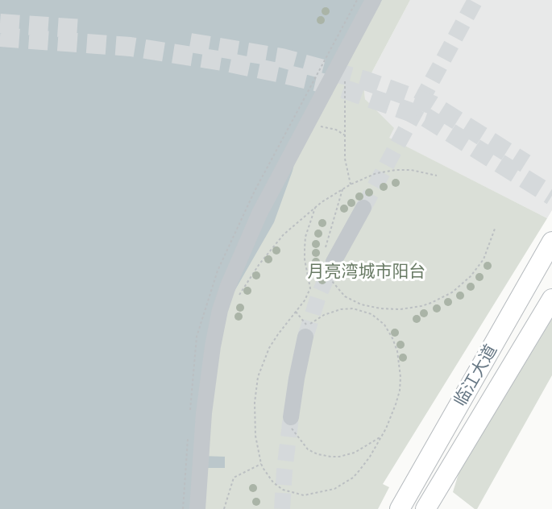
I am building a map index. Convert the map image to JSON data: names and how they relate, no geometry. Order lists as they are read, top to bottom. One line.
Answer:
{"streets":{"main road":["临江大道"]},"parks":["月亮湾城市阳台"]}
